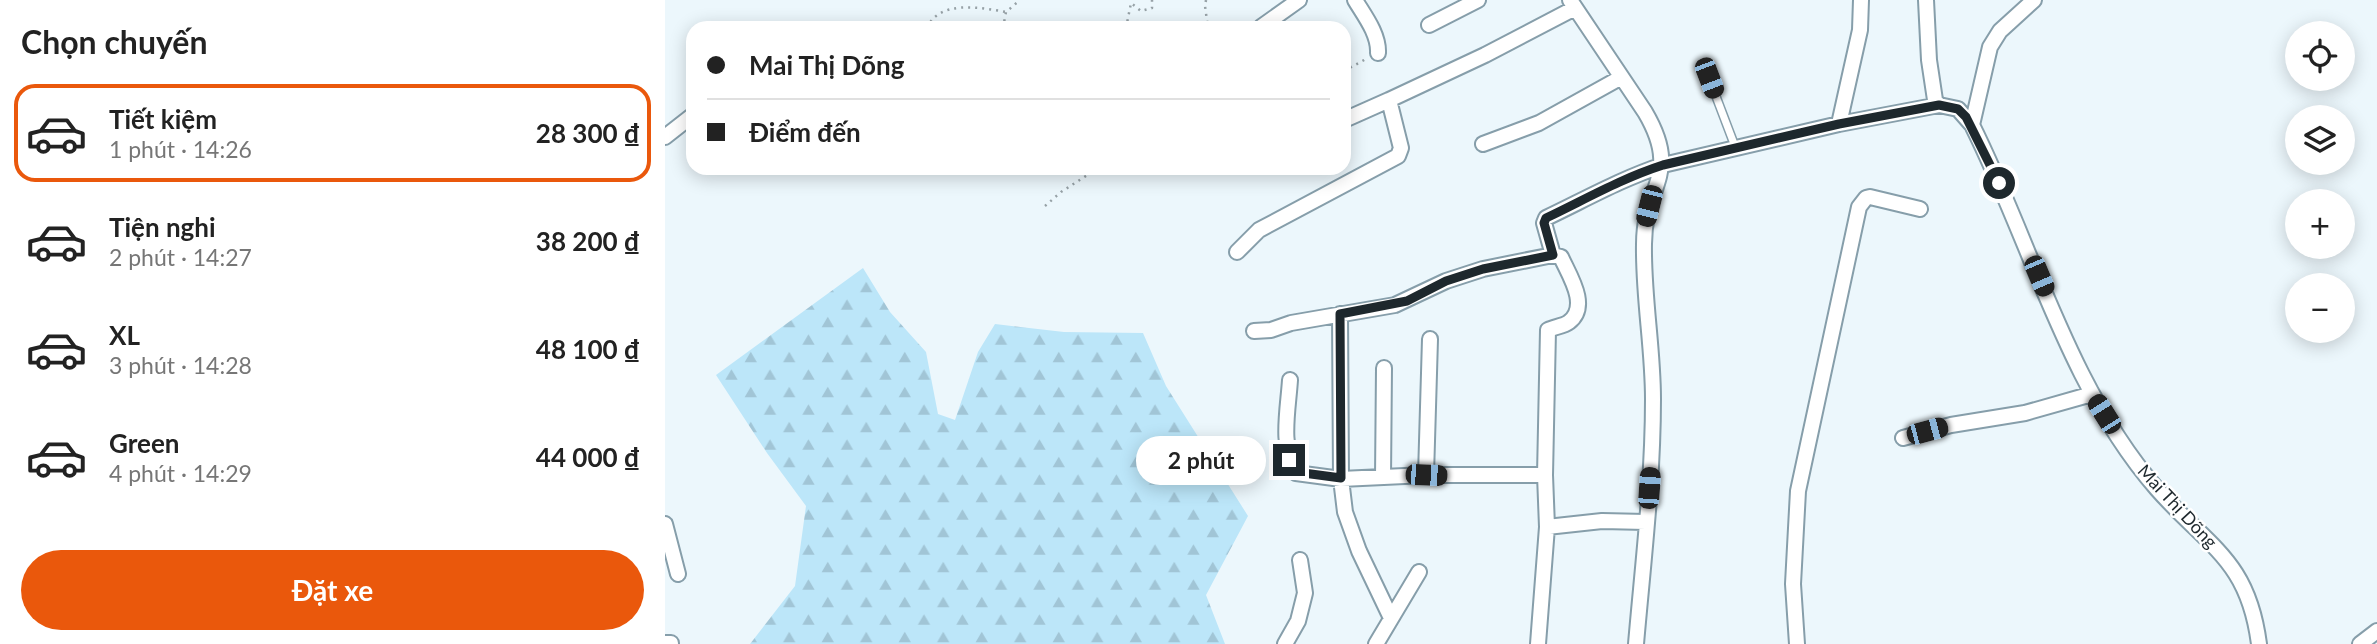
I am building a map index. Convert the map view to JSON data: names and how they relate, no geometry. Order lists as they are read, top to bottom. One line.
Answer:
{"streets":{"street":["Mai Thị Dõng"]},"page":{"heading":"Chọn chuyến","map_buttons":["+","−"],"banner":["Mai Thị Dõng","Điểm đến"],"list":[{"name":"Tiết kiệm","note":"1 phút · 14:26","value":"28 300 ₫"},{"name":"Tiện nghi","note":"2 phút · 14:27","value":"38 200 ₫"},{"name":"XL","note":"3 phút · 14:28","value":"48 100 ₫"},{"name":"Green","note":"4 phút · 14:29","value":"44 000 ₫"}],"bubble":"2 phút","buttons":"Đặt xe"}}
